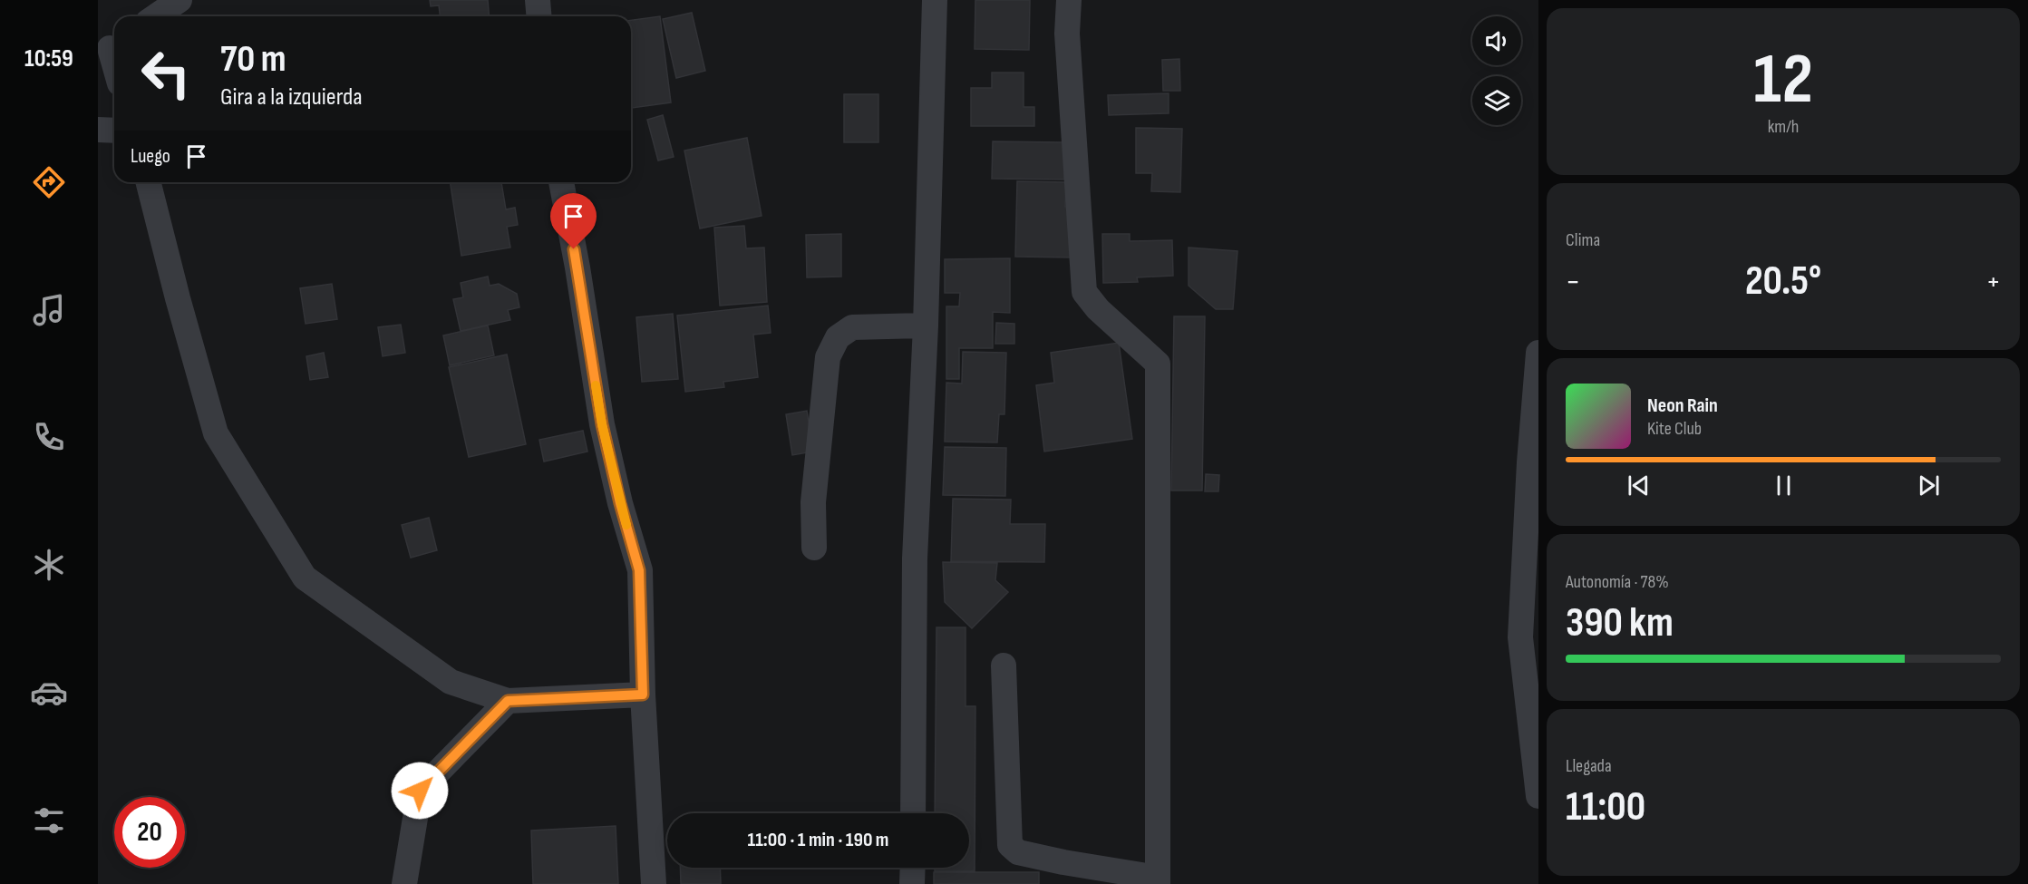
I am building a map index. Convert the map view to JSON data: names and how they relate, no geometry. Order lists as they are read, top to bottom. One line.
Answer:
{"page":{"tabs":"10:59","tile":[["12","km/h"],"Clima",["Autonomía · 78%","390 km"],["Llegada","11:00"]],"turn":["70 m","Gira a la izquierda"],"then":"Luego","heat":["−","20.5°","+"],"song":["Neon Rain","Kite Club"],"limit":"20","trip":"11:00 · 1 min · 190 m"}}
